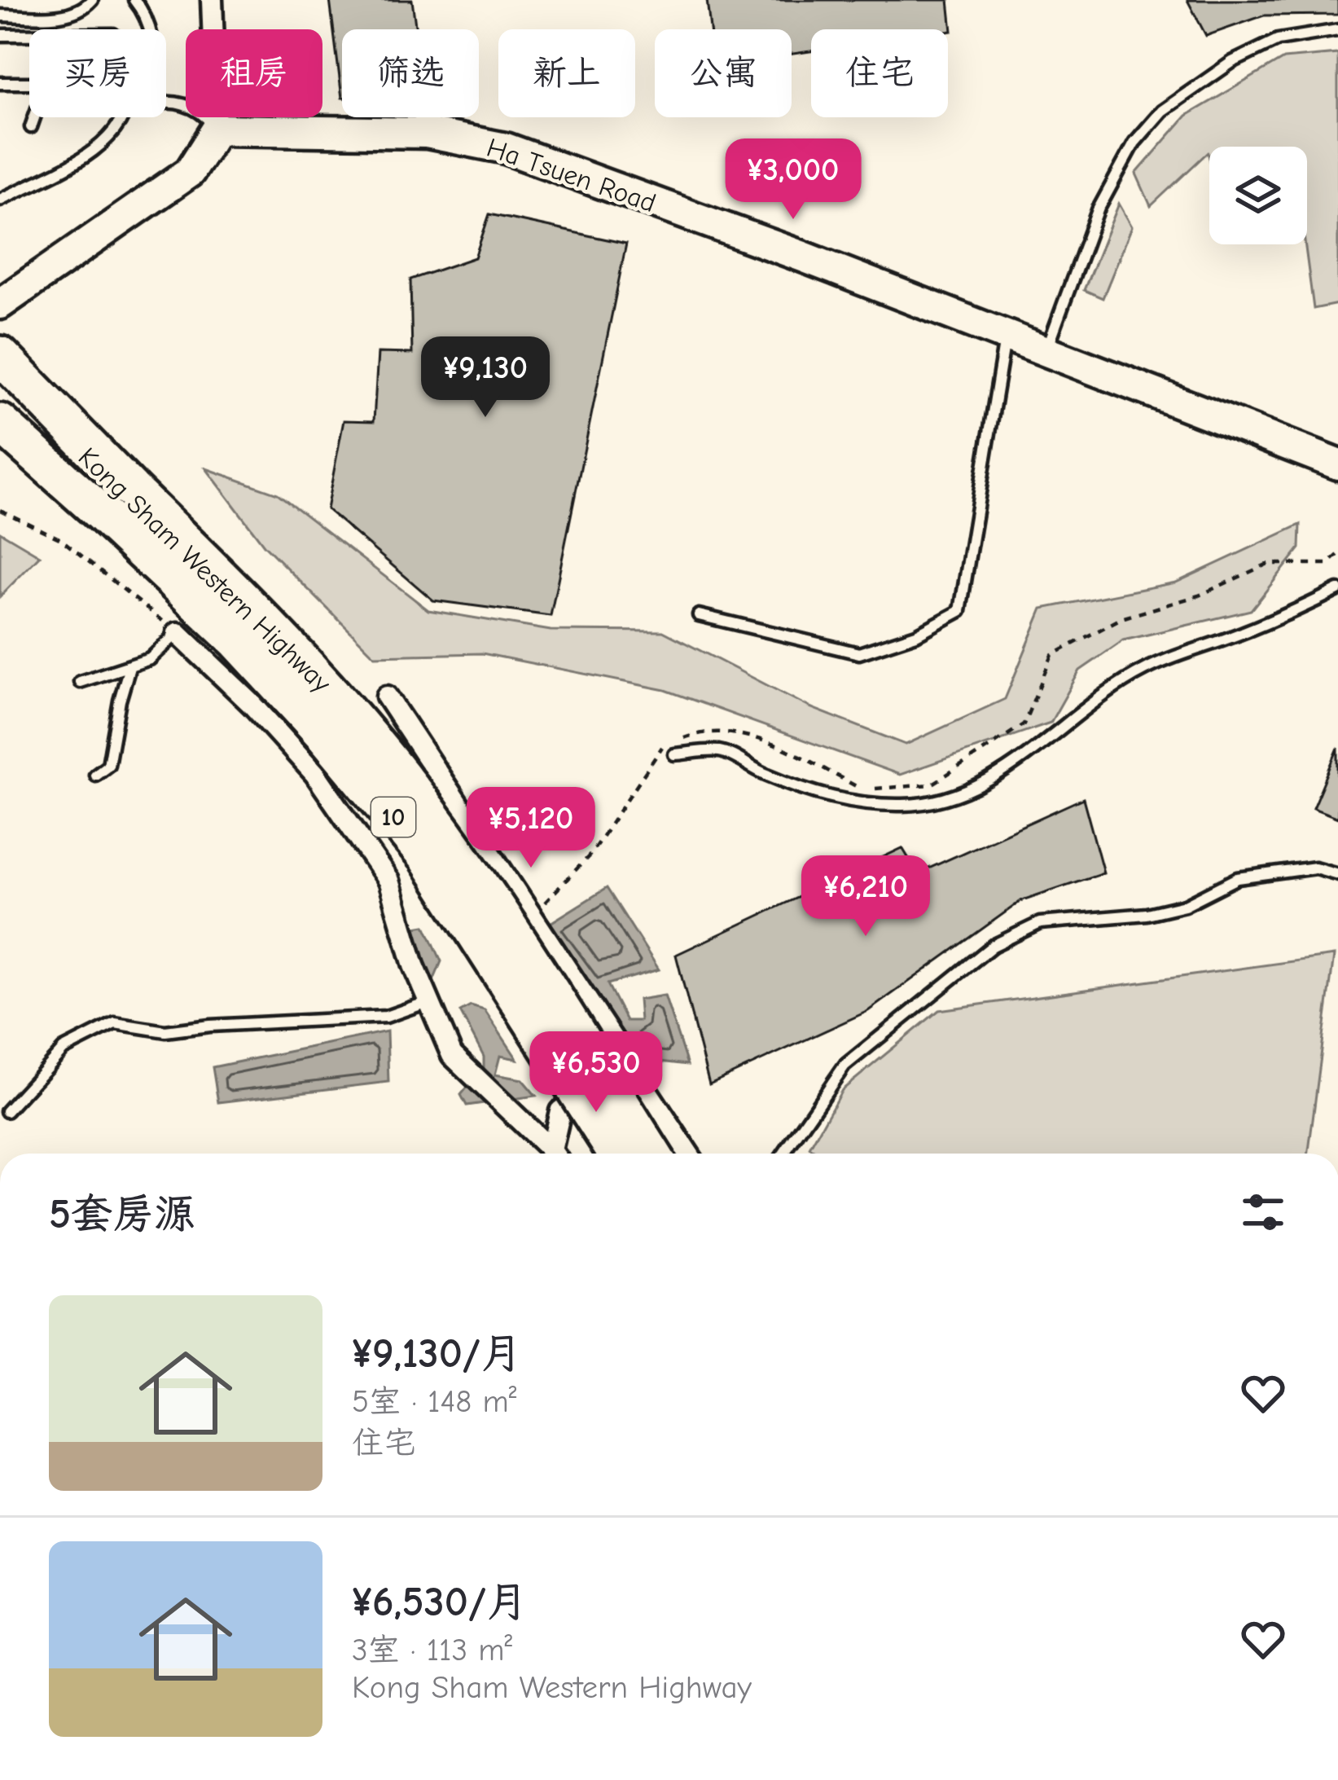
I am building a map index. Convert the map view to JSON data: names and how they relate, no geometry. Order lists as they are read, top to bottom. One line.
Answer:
{"streets":{"highway":["Kong Sham Western Highway","10"],"street":["Ha Tsuen Road"]},"page":{"chip":["买房","租房","筛选","新上","公寓","住宅"],"price":["¥3,000","¥9,130","¥5,120","¥6,210","¥6,530"],"heading":"5套房源","list":[{"name":"¥9,130/月","note":"5室 · 148 m² · 住宅"},{"name":"¥6,530/月","note":"3室 · 113 m² · Kong Sham Western Highway"}]}}
